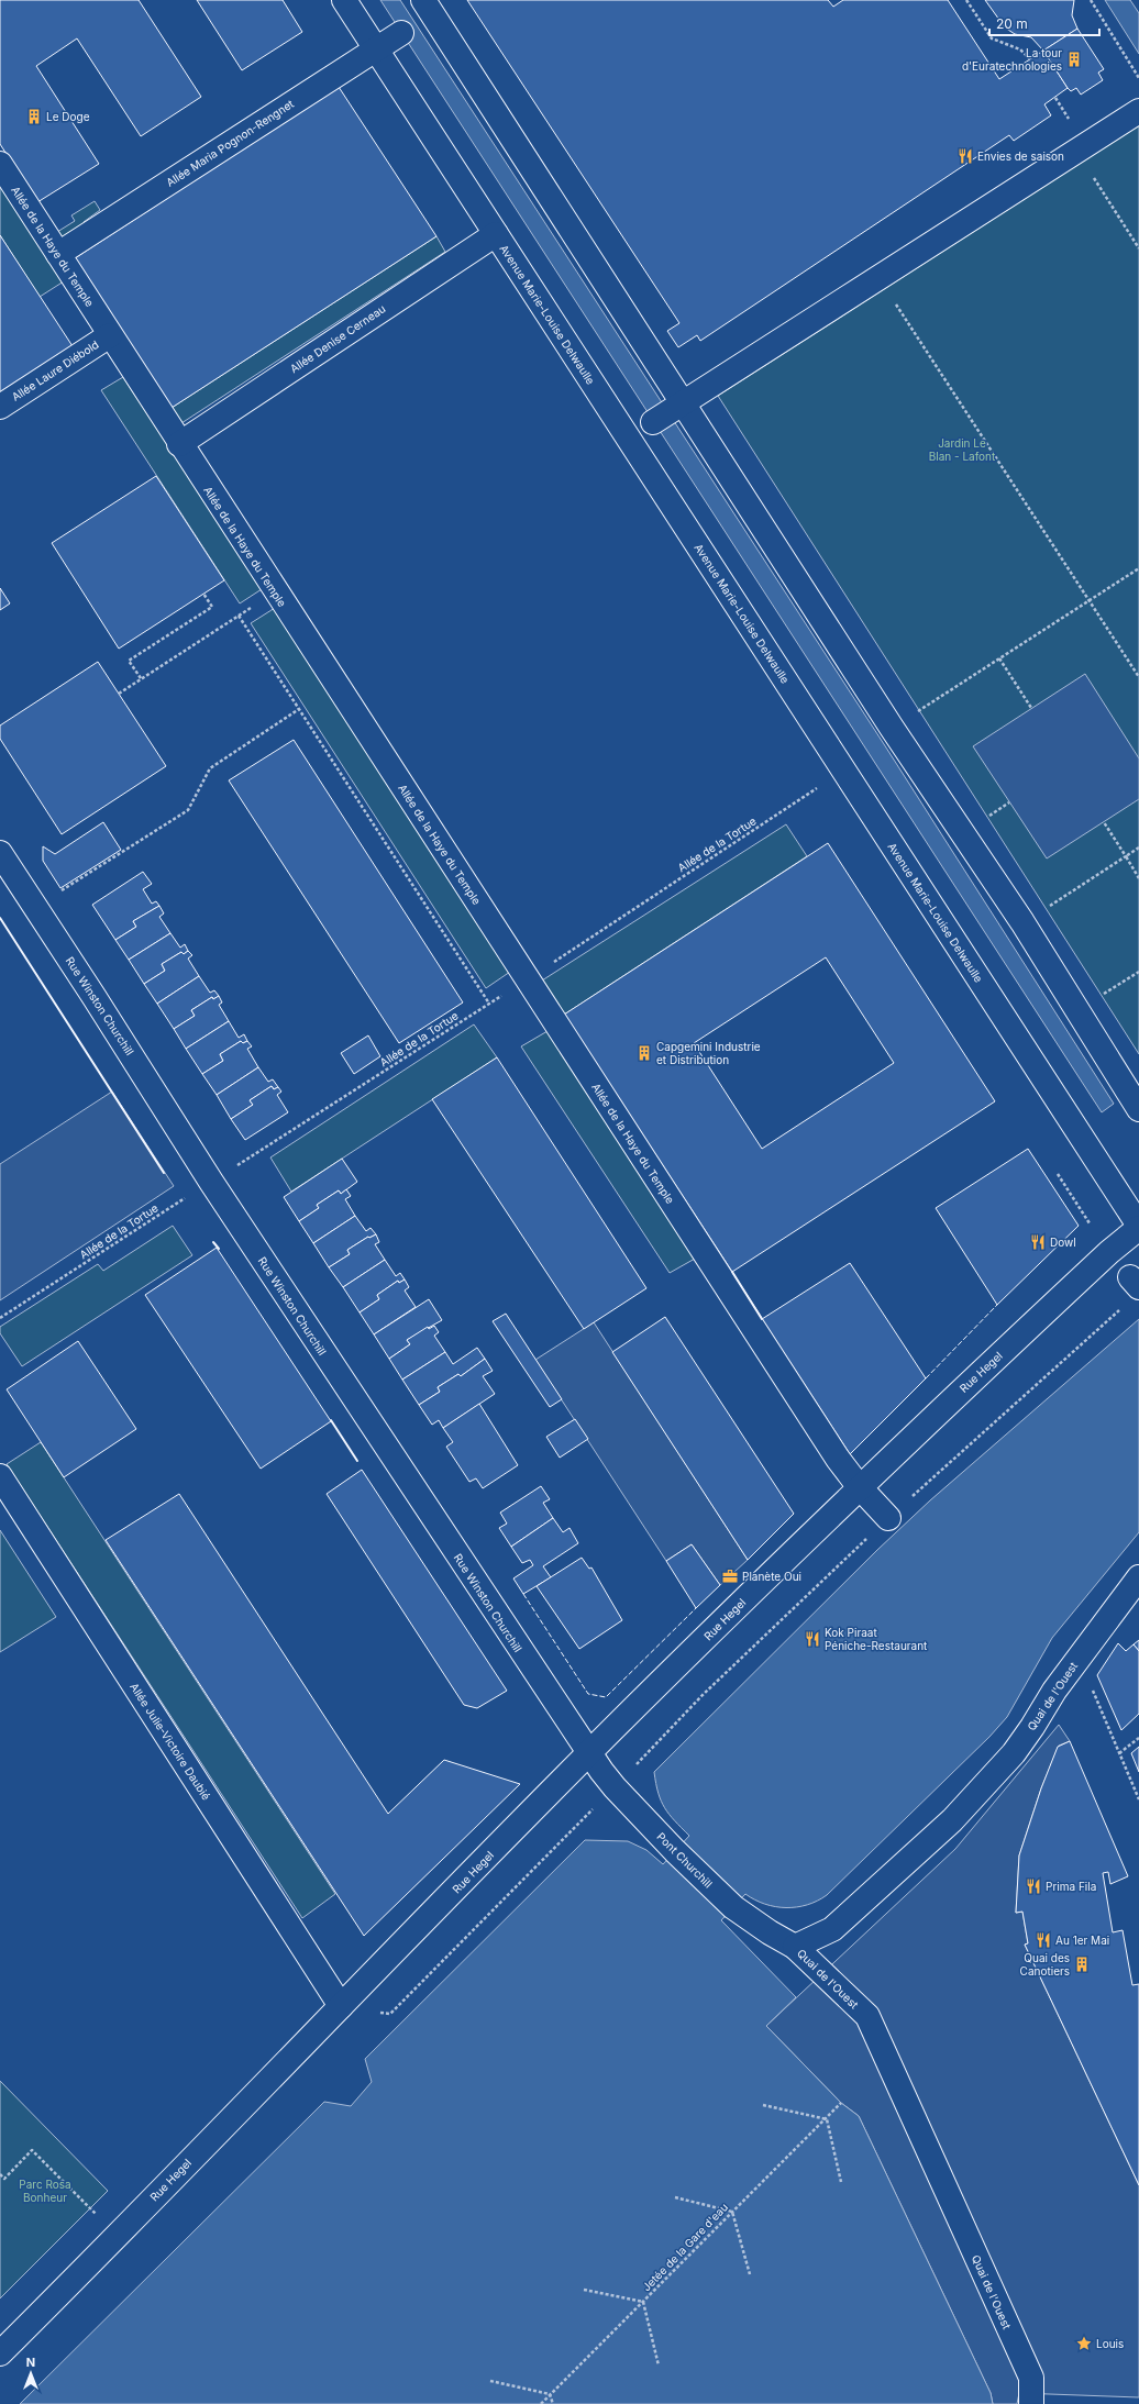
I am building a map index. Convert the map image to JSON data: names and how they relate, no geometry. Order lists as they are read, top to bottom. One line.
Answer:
{"streets":{"street":["Allée Maria Pognon-Rengnet","Allée de la Haye du Temple","Avenue Marie-Louise Delwaulle","Allée Denise Cerneau","Allée Laure Diébold","Rue Winston Churchill","Rue Hegel","Quai de l'Ouest","Allée Julie-Victoire Daubié","Pont Churchill"],"path":["Allée de la Tortue","Jetée de la Gare d'eau"]},"crossings":[["Allée Maria Pognon-Rengnet","Allée de la Haye du Temple"],["Allée Maria Pognon-Rengnet","Avenue Marie-Louise Delwaulle"],["Allée de la Haye du Temple","Allée Denise Cerneau"],["Allée de la Haye du Temple","Allée Laure Diébold"],["Allée de la Haye du Temple","Allée de la Tortue"],["Allée de la Haye du Temple","Rue Hegel"],["Avenue Marie-Louise Delwaulle","Allée Denise Cerneau"],["Avenue Marie-Louise Delwaulle","Allée de la Tortue"],["Avenue Marie-Louise Delwaulle","Rue Hegel"],["Allée de la Tortue","Rue Winston Churchill"],["Rue Winston Churchill","Rue Hegel"],["Rue Winston Churchill","Pont Churchill"],["Rue Hegel","Allée Julie-Victoire Daubié"],["Rue Hegel","Pont Churchill"],["Quai de l'Ouest","Pont Churchill"]],"parks":["Jardin Le Blan - Lafont","Parc Rosa Bonheur"],"places":{"building":["La tour d'Euratechnologies","Le Doge","Capgemini Industrie et Distribution","Quai des Canotiers"],"restaurant":["Envies de saison","Dowl","Kok Piraat Péniche-Restaurant","Prima Fila","Au 1er Mai"],"office":["Planète Oui"],"place":["Louis"]},"scale_bar":"20 m","north":"top"}
